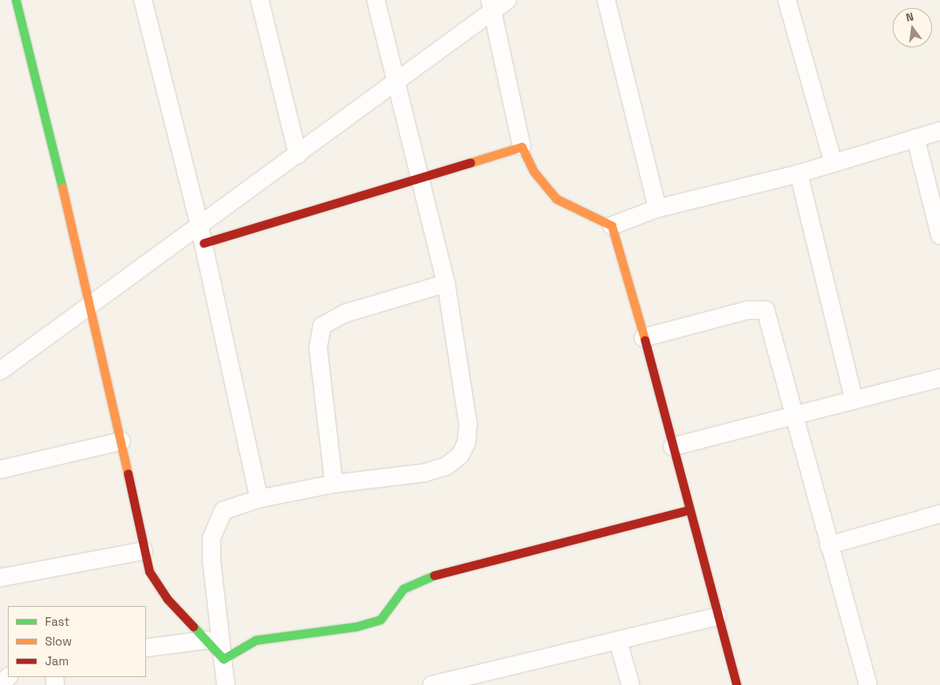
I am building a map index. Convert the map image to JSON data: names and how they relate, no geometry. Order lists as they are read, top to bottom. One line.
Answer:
{"legend":["Fast","Slow","Jam"],"north":"top"}
